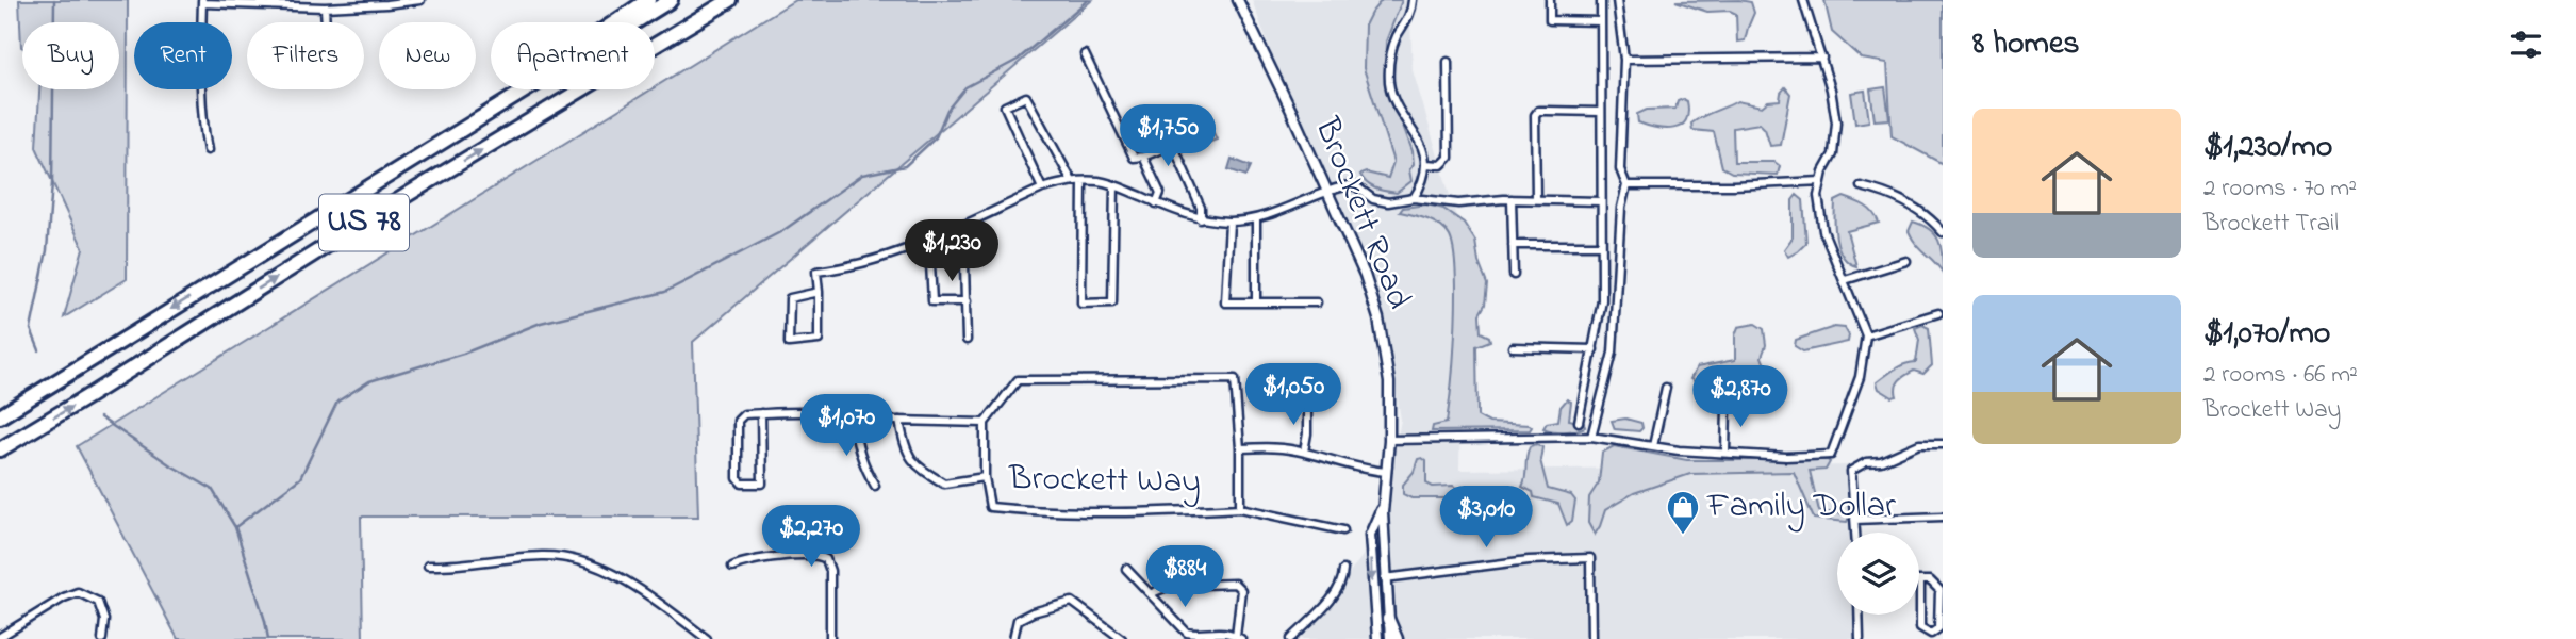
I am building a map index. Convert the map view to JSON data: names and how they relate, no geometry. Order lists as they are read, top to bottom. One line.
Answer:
{"streets":{"highway":["US 78"],"street":["Brockett Road","Brockett Way"]},"crossings":[["Brockett Road","Brockett Way"]],"places":{"shop":["Family Dollar"]},"page":{"heading":"8 homes","chip":["Buy","Rent","Filters","New","Apartment"],"list":[{"name":"$1,230/mo","note":"2 rooms · 70 m² · Brockett Trail"},{"name":"$1,070/mo","note":"2 rooms · 66 m² · Brockett Way"}],"price":["$1,750","$1,230","$1,050","$2,870","$1,070","$3,010","$2,270","$884"]}}
